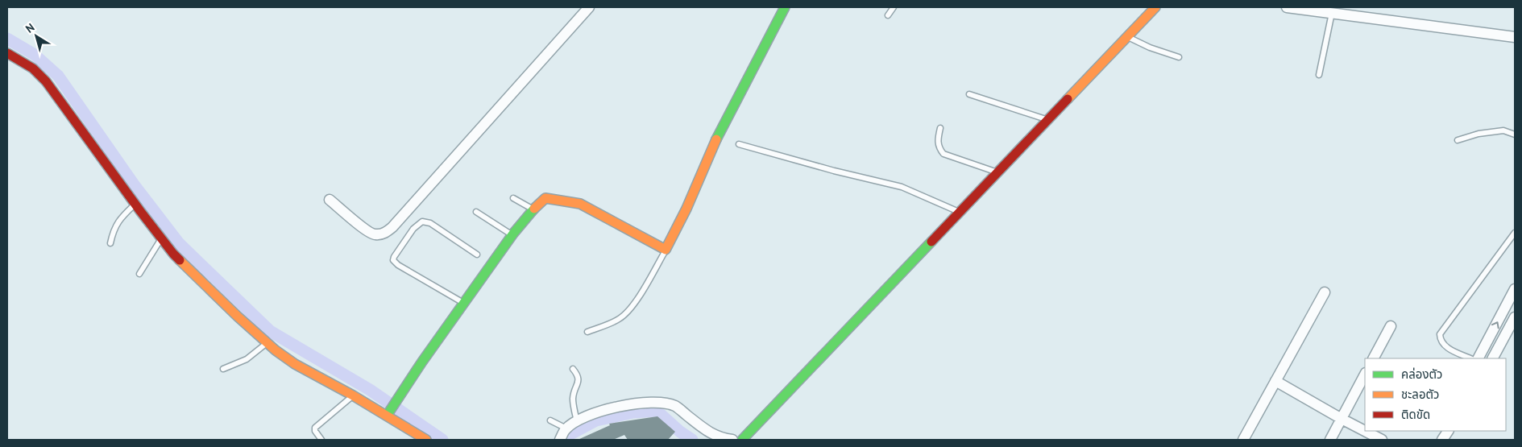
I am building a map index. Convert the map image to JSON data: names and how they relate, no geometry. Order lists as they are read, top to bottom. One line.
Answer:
{"legend":["คล่องตัว","ชะลอตัว","ติดขัด"],"north":"top left"}
